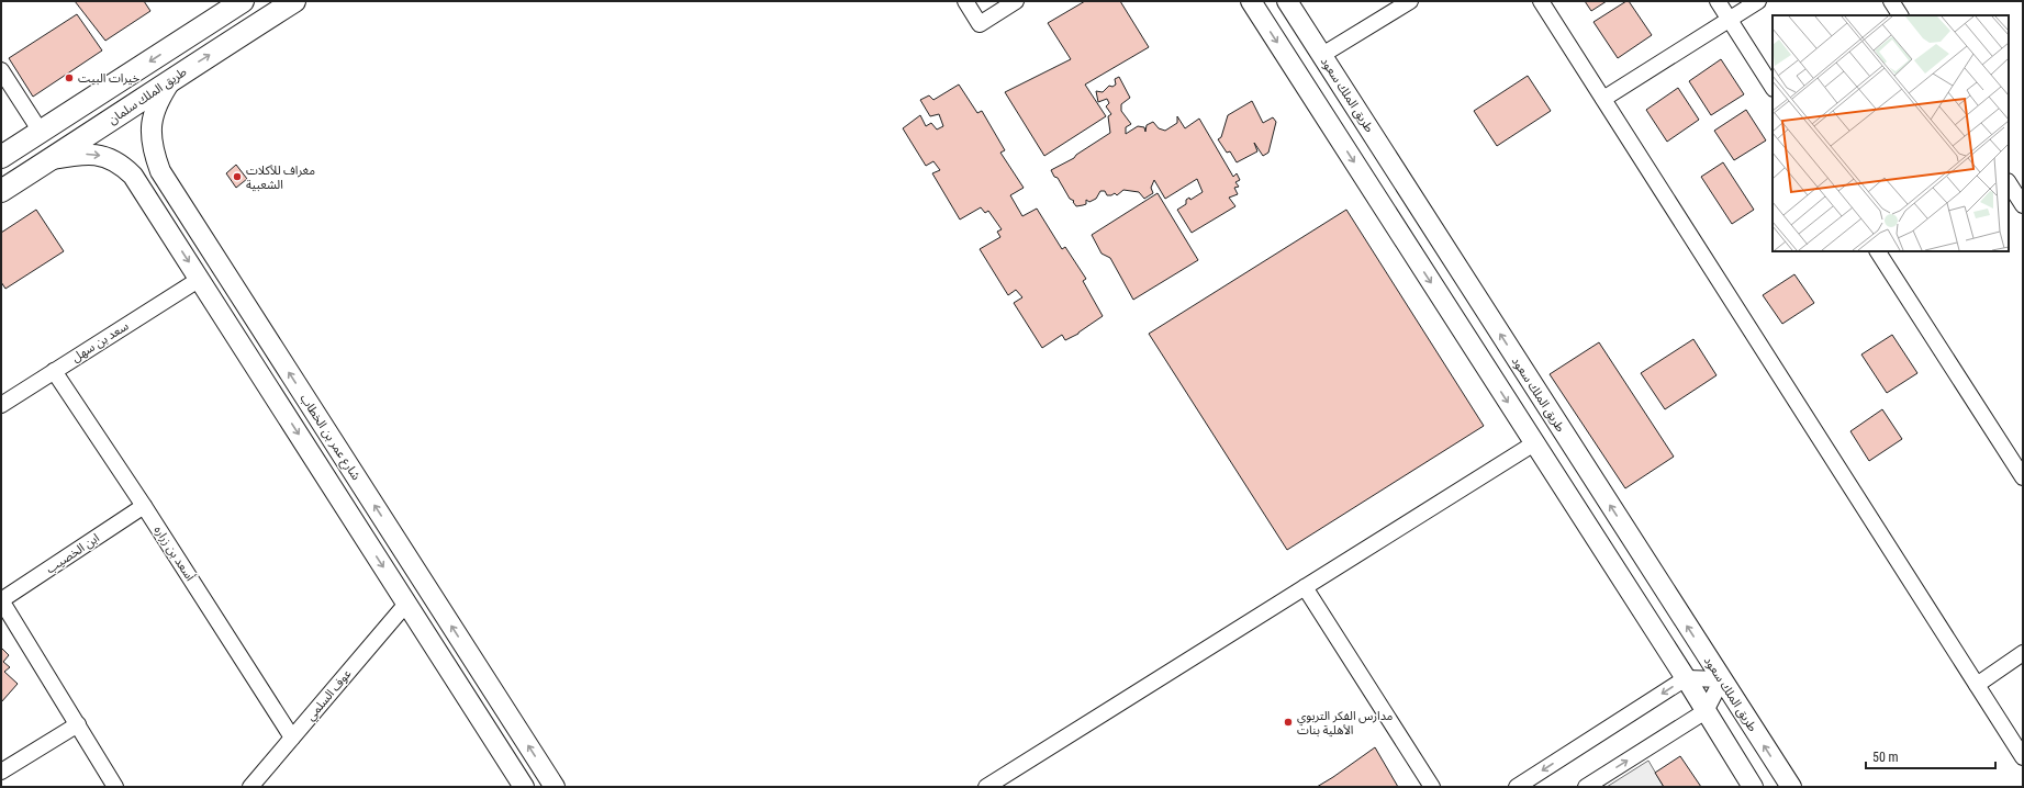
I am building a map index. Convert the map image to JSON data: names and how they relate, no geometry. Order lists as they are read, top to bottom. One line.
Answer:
{"streets":{"main road":["طريق الملك سلمان"],"street":["طريق الملك سعود","سعد بن سهل","شارع عمر بن الخطاب","ابن الخصيب","أسعد بن زراره","عوف السلمي"]},"crossings":[["طريق الملك سلمان","شارع عمر بن الخطاب"],["سعد بن سهل","شارع عمر بن الخطاب"],["سعد بن سهل","أسعد بن زراره"],["شارع عمر بن الخطاب","عوف السلمي"],["ابن الخصيب","أسعد بن زراره"],["أسعد بن زراره","عوف السلمي"]],"places":["خيرات البيت","مغراف للأكلات الشعبية","مدارس الفكر التربوي الأهلية بنات"],"scale_bar":"50 m"}
